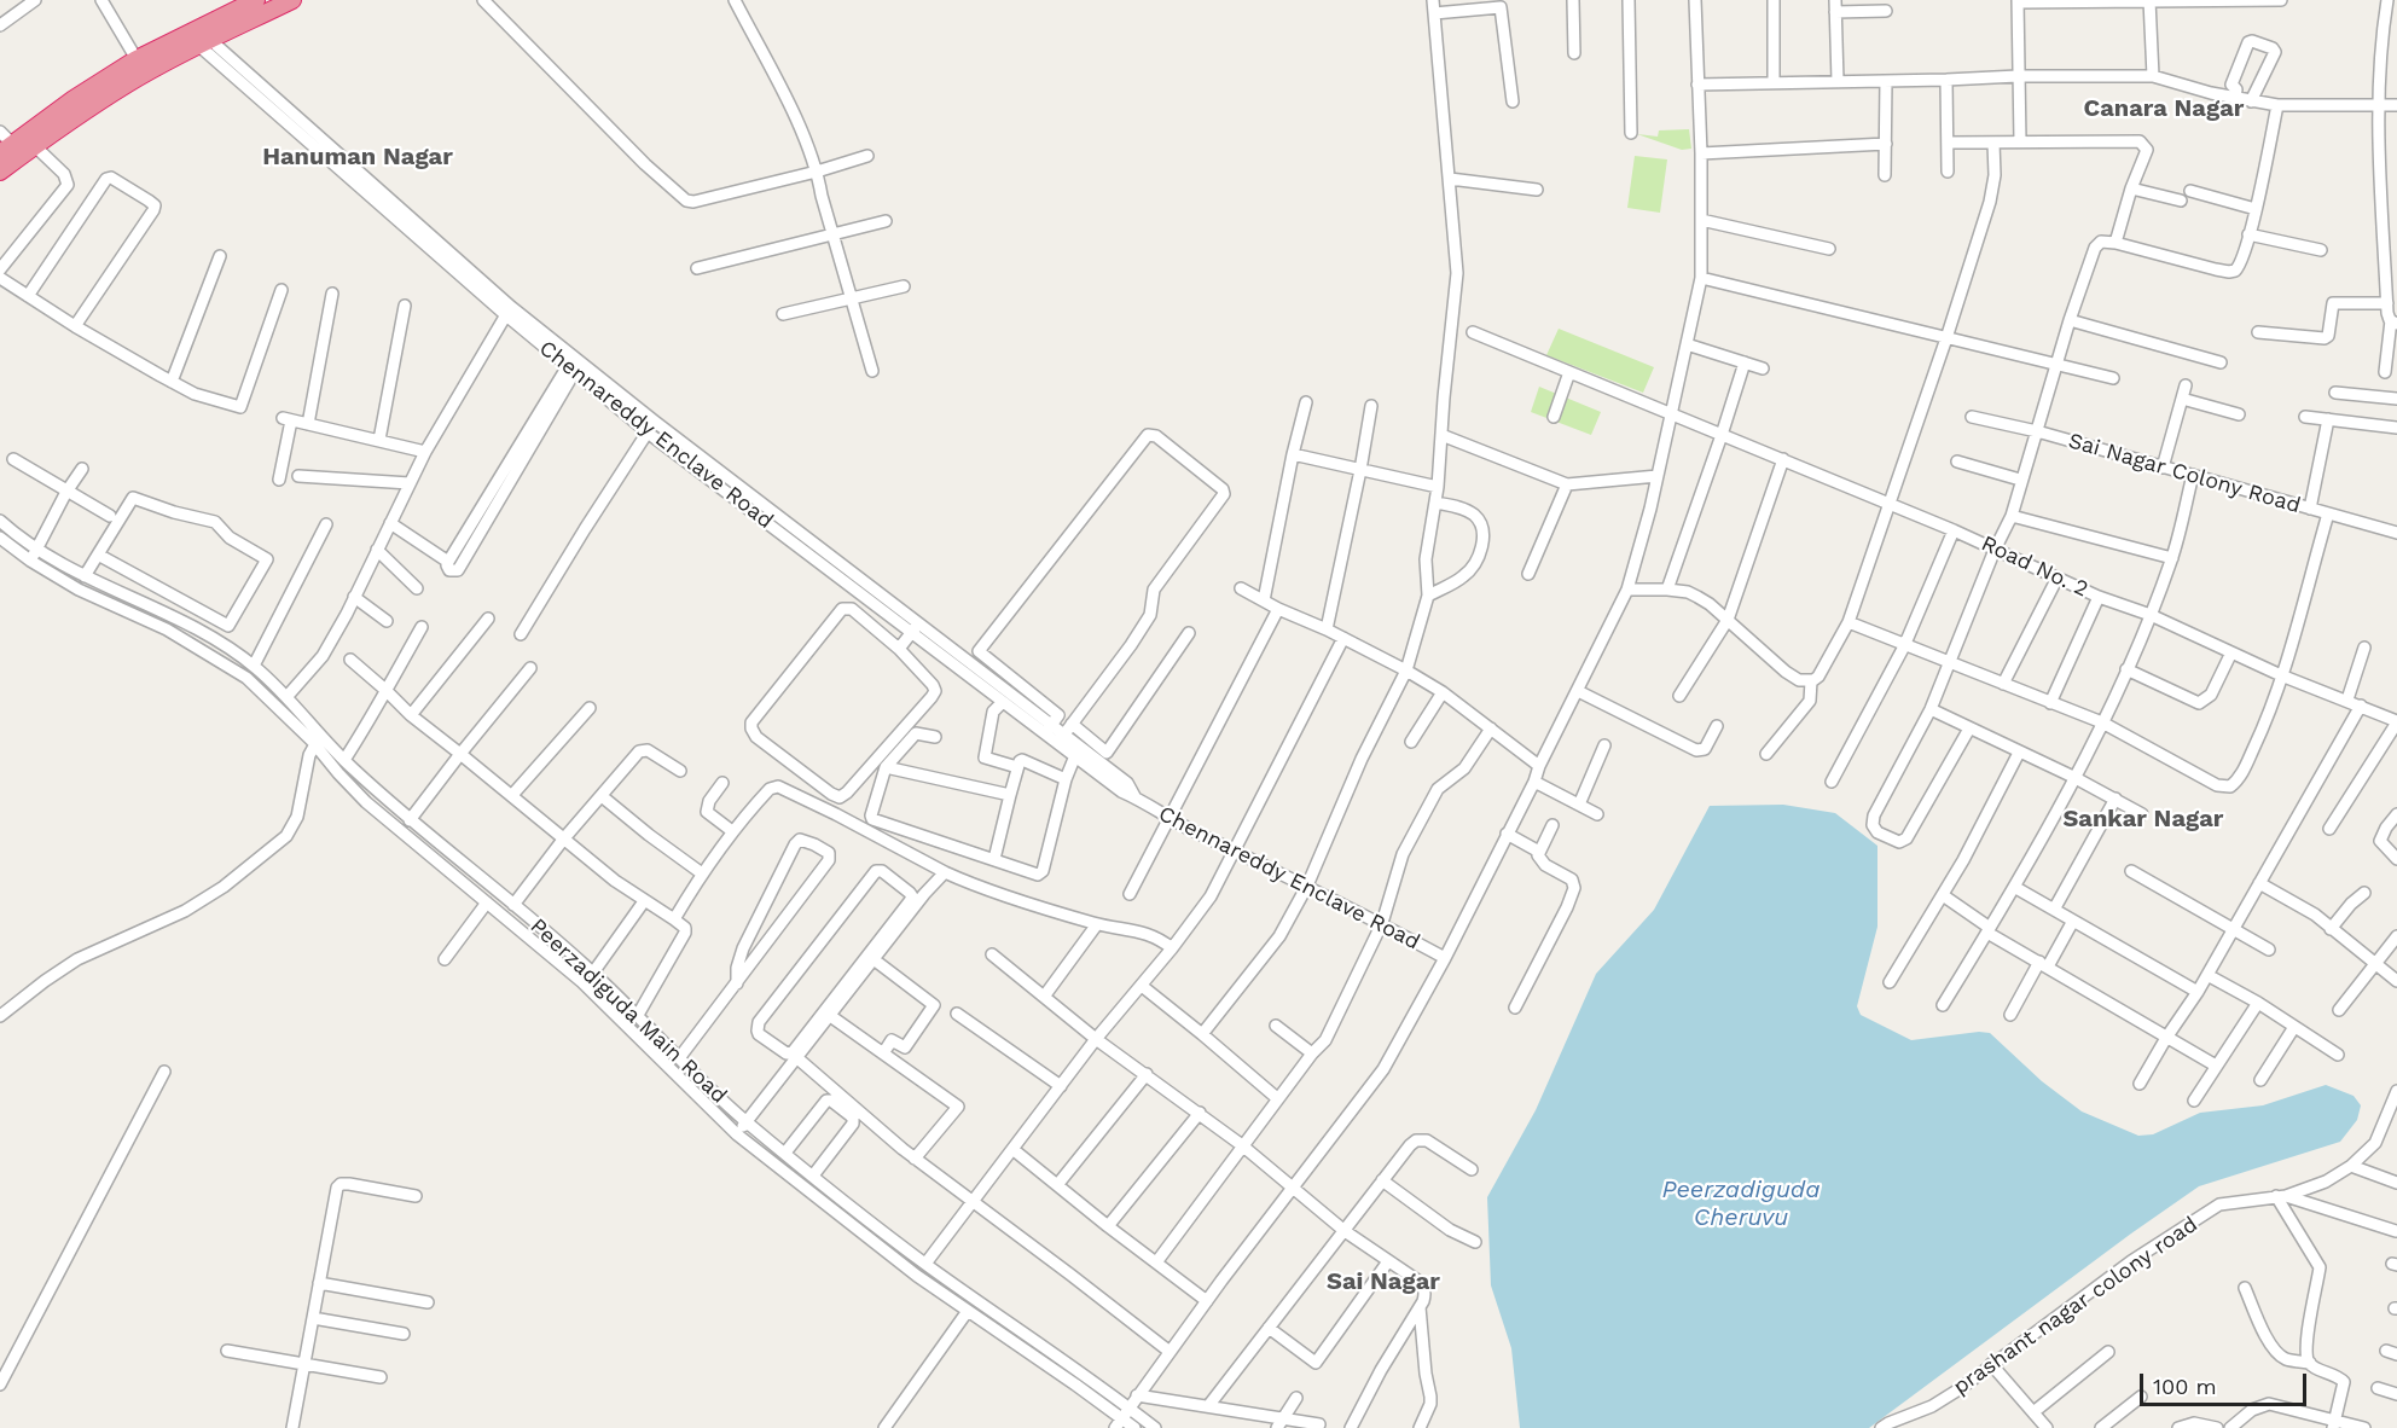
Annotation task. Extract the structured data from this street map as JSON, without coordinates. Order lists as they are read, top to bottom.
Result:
{
  "streets": {
    "street": [
      "Chennareddy Enclave Road",
      "Sai Nagar Colony Road",
      "Road No. 2",
      "Peerzadiguda Main Road",
      "prashant nagar colony road"
    ]
  },
  "districts": [
    "Canara Nagar",
    "Hanuman Nagar",
    "Sankar Nagar",
    "Sai Nagar"
  ],
  "water": ["Peerzadiguda Cheruvu"],
  "scale_bar": "100 m"
}
